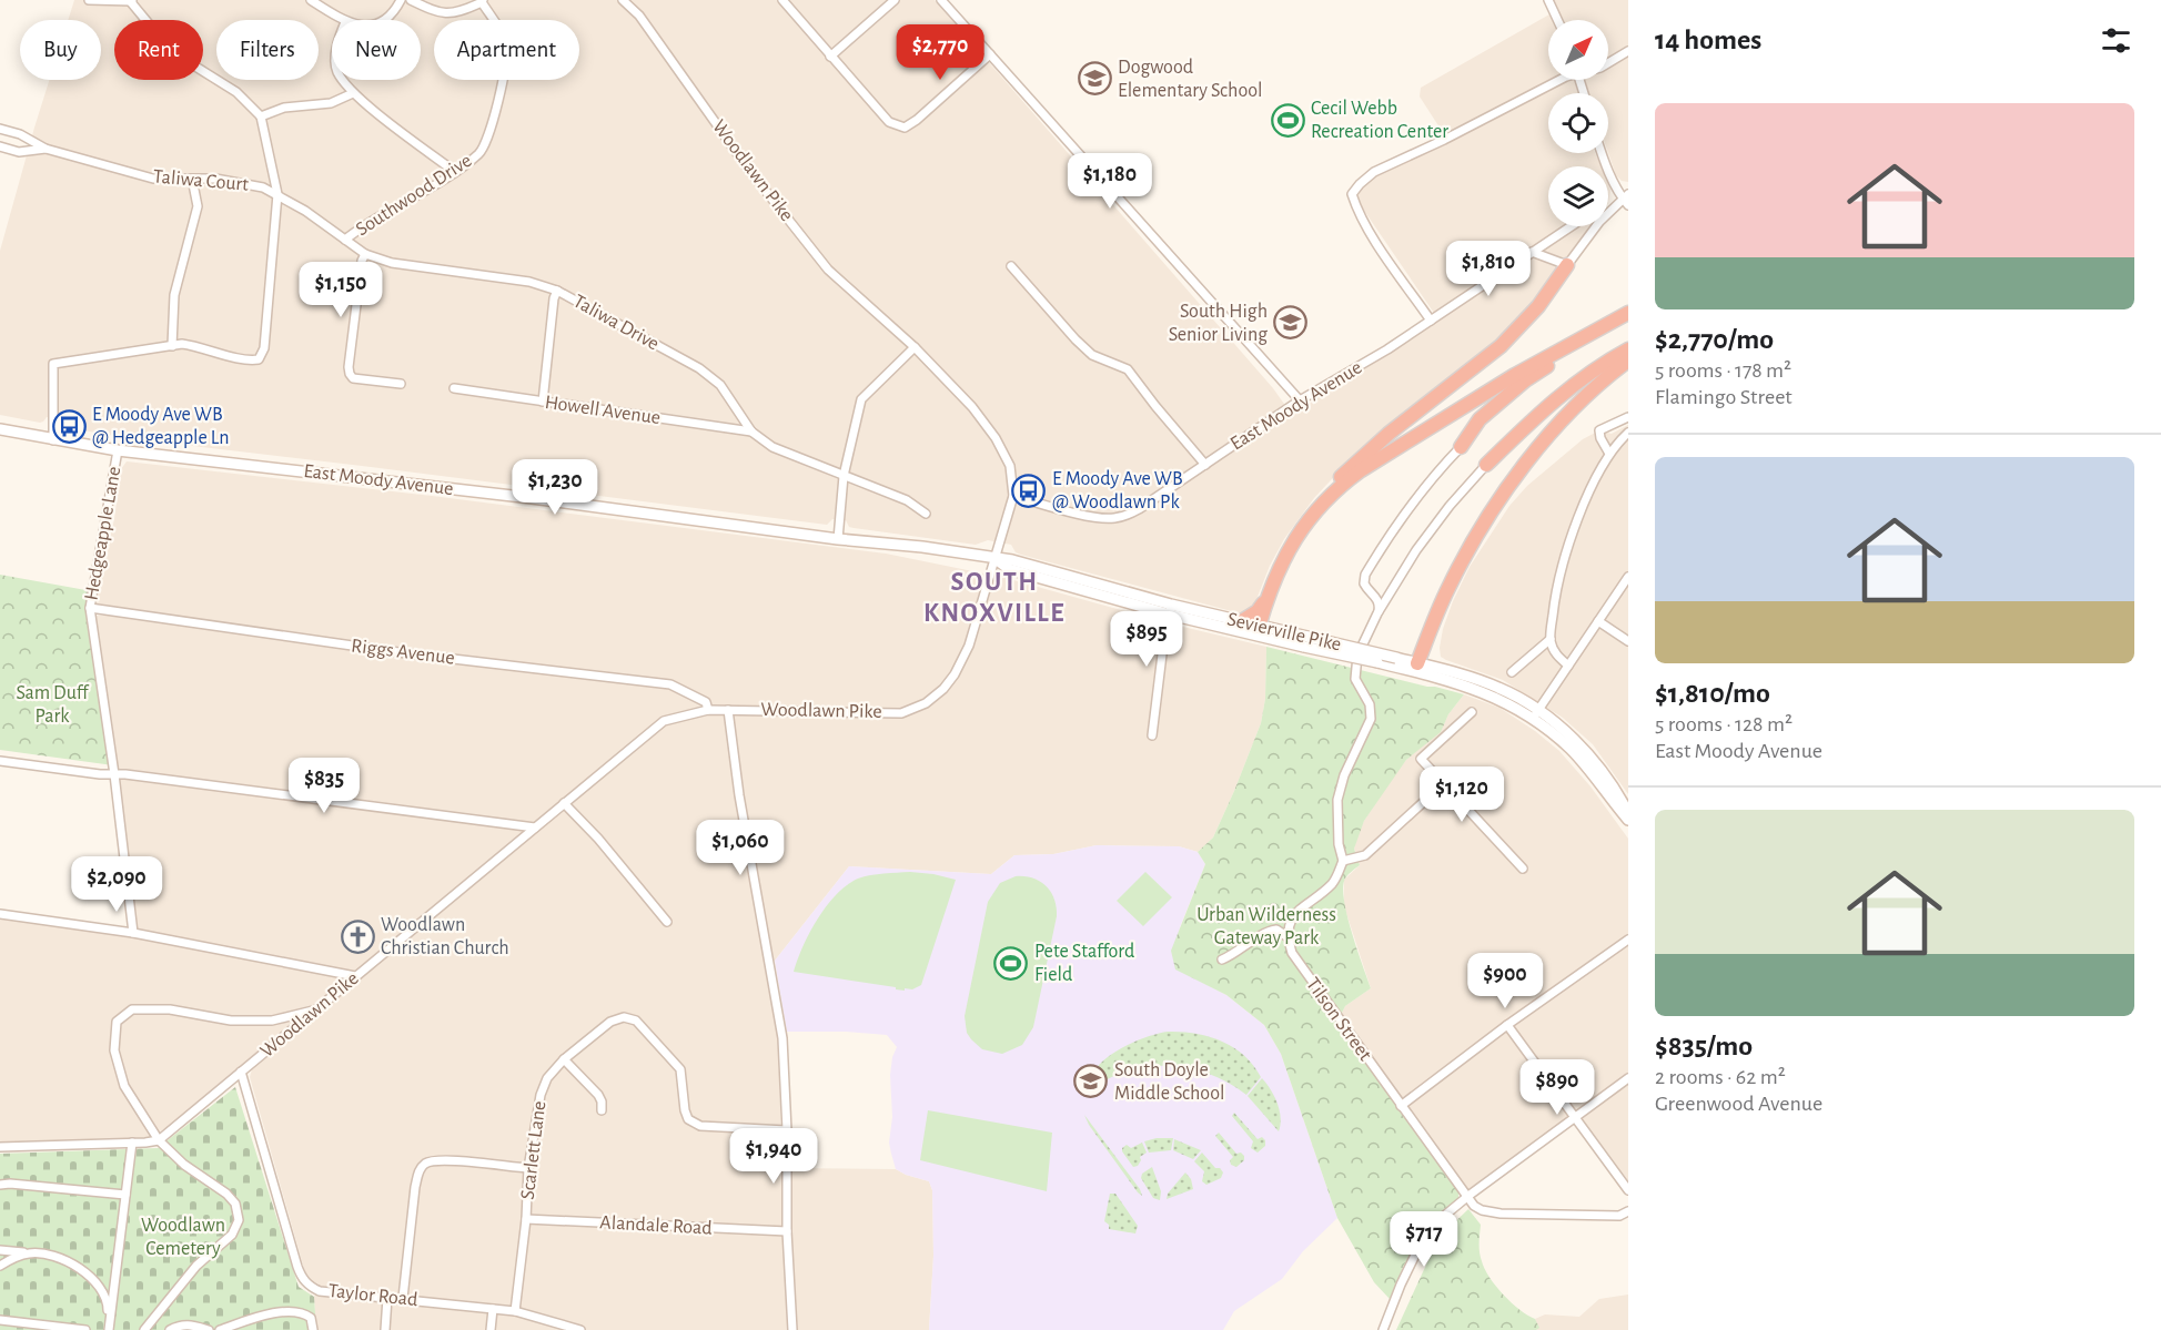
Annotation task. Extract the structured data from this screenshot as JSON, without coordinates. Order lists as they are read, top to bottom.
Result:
{
  "streets": {
    "main road": ["East Moody Avenue", "Sevierville Pike"],
    "street": [
      "Woodlawn Pike",
      "Taliwa Court",
      "Southwood Drive",
      "Taliwa Drive",
      "Howell Avenue",
      "Hedgeapple Lane",
      "Riggs Avenue",
      "Tilson Street",
      "Scarlett Lane",
      "Alandale Road",
      "Taylor Road"
    ]
  },
  "crossings": [
    ["Woodlawn Pike", "East Moody Avenue"],
    ["Woodlawn Pike", "Sevierville Pike"],
    ["Woodlawn Pike", "Riggs Avenue"],
    ["Woodlawn Pike", "Taylor Road"],
    ["Taliwa Court", "Taliwa Drive"],
    ["Southwood Drive", "Taliwa Drive"],
    ["Taliwa Drive", "Howell Avenue"],
    ["East Moody Avenue", "Hedgeapple Lane"],
    ["East Moody Avenue", "Sevierville Pike"],
    ["Hedgeapple Lane", "Riggs Avenue"],
    ["Scarlett Lane", "Alandale Road"],
    ["Scarlett Lane", "Taylor Road"]
  ],
  "districts": ["SOUTH KNOXVILLE"],
  "parks": ["Sam Duff Park", "Urban Wilderness Gateway Park", "Woodlawn Cemetery"],
  "places": {
    "school or university": ["Dogwood Elementary School", "South High Senior Living", "South Doyle Middle School"],
    "sports": ["Cecil Webb Recreation Center", "Pete Stafford Field"],
    "bus stop": ["E Moody Ave WB @ Hedgeapple Ln", "E Moody Ave WB @ Woodlawn Pk"],
    "church": ["Woodlawn Christian Church"]
  },
  "north": "top right",
  "page": {
    "heading": "14 homes",
    "chip": [
      "Buy",
      "Rent",
      "Filters",
      "New",
      "Apartment"
    ],
    "price": [
      "$2,770",
      "$1,180",
      "$1,810",
      "$1,150",
      "$1,230",
      "$895",
      "$835",
      "$1,120",
      "$1,060",
      "$2,090",
      "$900",
      "$890",
      "$1,940",
      "$717"
    ],
    "list": [
      {
        "name": "$2,770/mo",
        "note": "5 rooms · 178 m² · Flamingo Street"
      },
      {
        "name": "$1,810/mo",
        "note": "5 rooms · 128 m² · East Moody Avenue"
      },
      {
        "name": "$835/mo",
        "note": "2 rooms · 62 m² · Greenwood Avenue"
      }
    ]
  }
}
